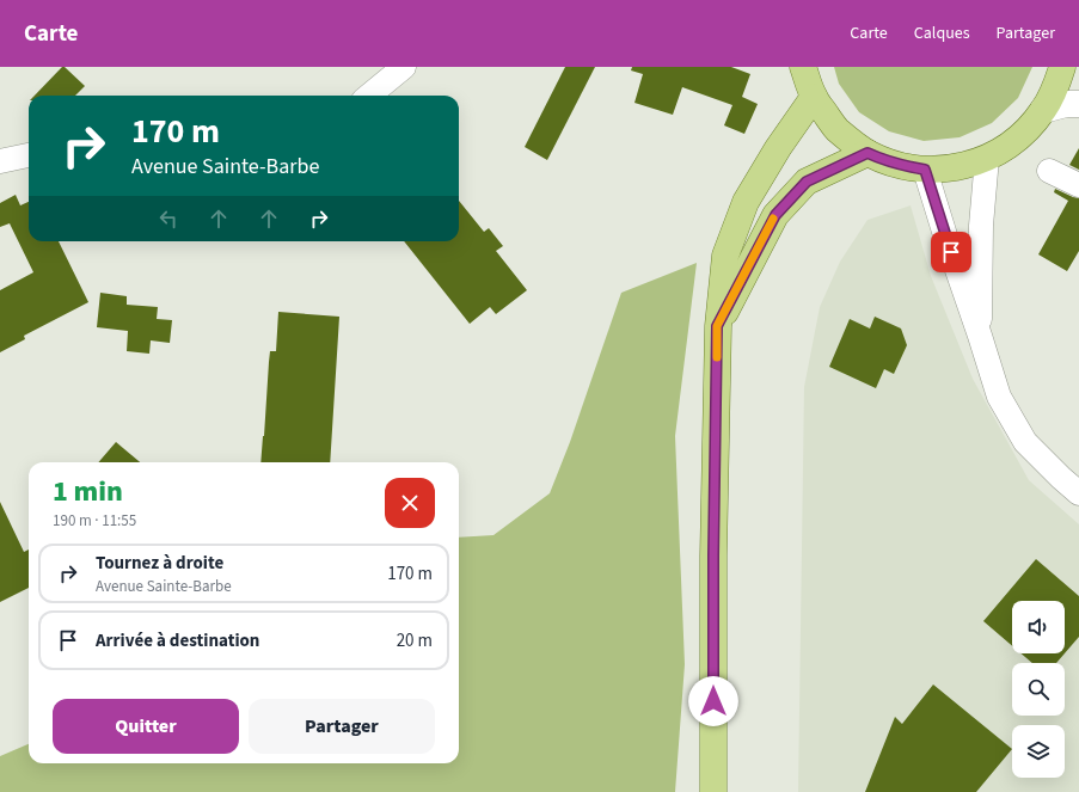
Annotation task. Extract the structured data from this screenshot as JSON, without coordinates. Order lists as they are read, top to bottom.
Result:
{
  "page": {
    "header": "Carte",
    "nav": ["Carte", "Calques", "Partager"],
    "turn": ["170 m", "Avenue Sainte-Barbe"],
    "heading": ["1 min", "190 m · 11:55"],
    "list": [
      {
        "name": "Tournez à droite",
        "note": "Avenue Sainte-Barbe",
        "value": "170 m"
      },
      {
        "name": "Arrivée à destination",
        "value": "20 m"
      }
    ],
    "buttons": ["Quitter", "Partager"]
  }
}
